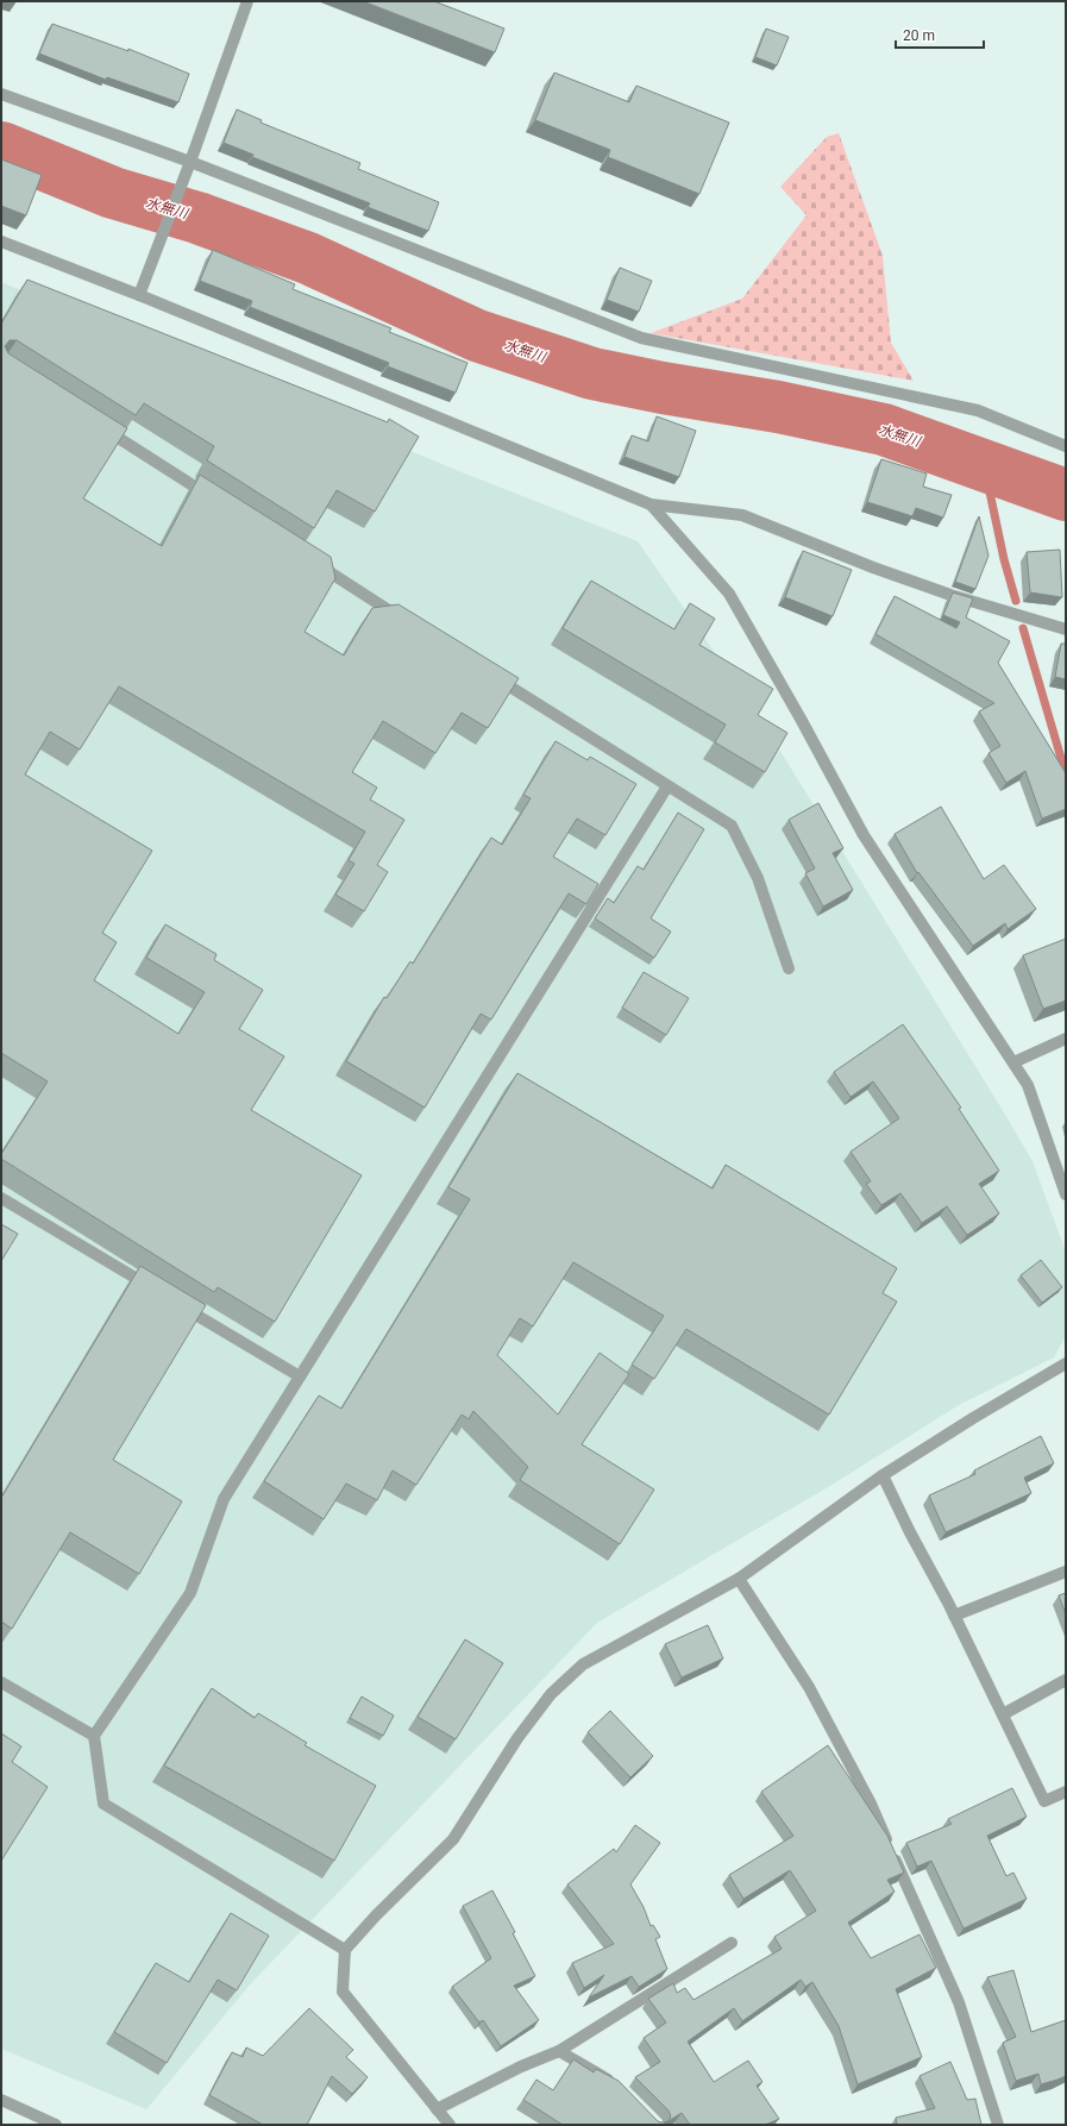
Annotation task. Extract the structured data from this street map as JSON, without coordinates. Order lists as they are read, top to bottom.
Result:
{
  "water": ["水無川"],
  "scale_bar": "20 m"
}
